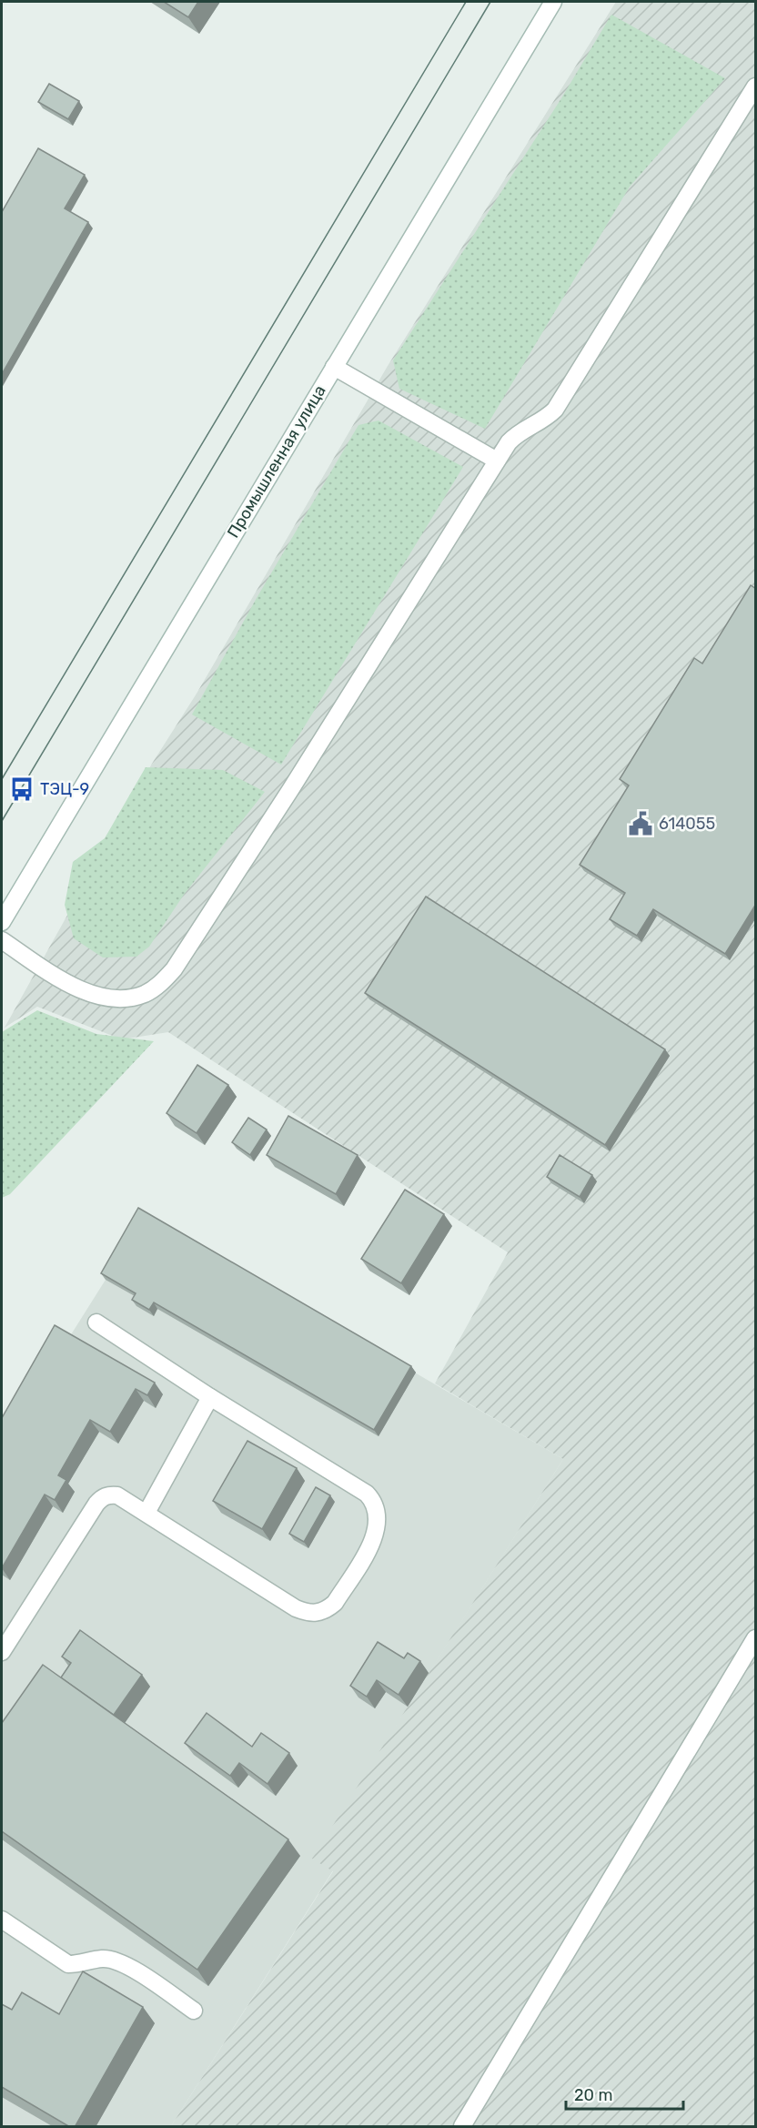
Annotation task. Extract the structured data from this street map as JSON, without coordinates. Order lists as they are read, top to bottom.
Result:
{
  "streets": {
    "street": ["Промышленная улица"]
  },
  "places": {
    "bus stop": ["ТЭЦ-9"],
    "public building": ["614055"]
  },
  "scale_bar": "20 m"
}
